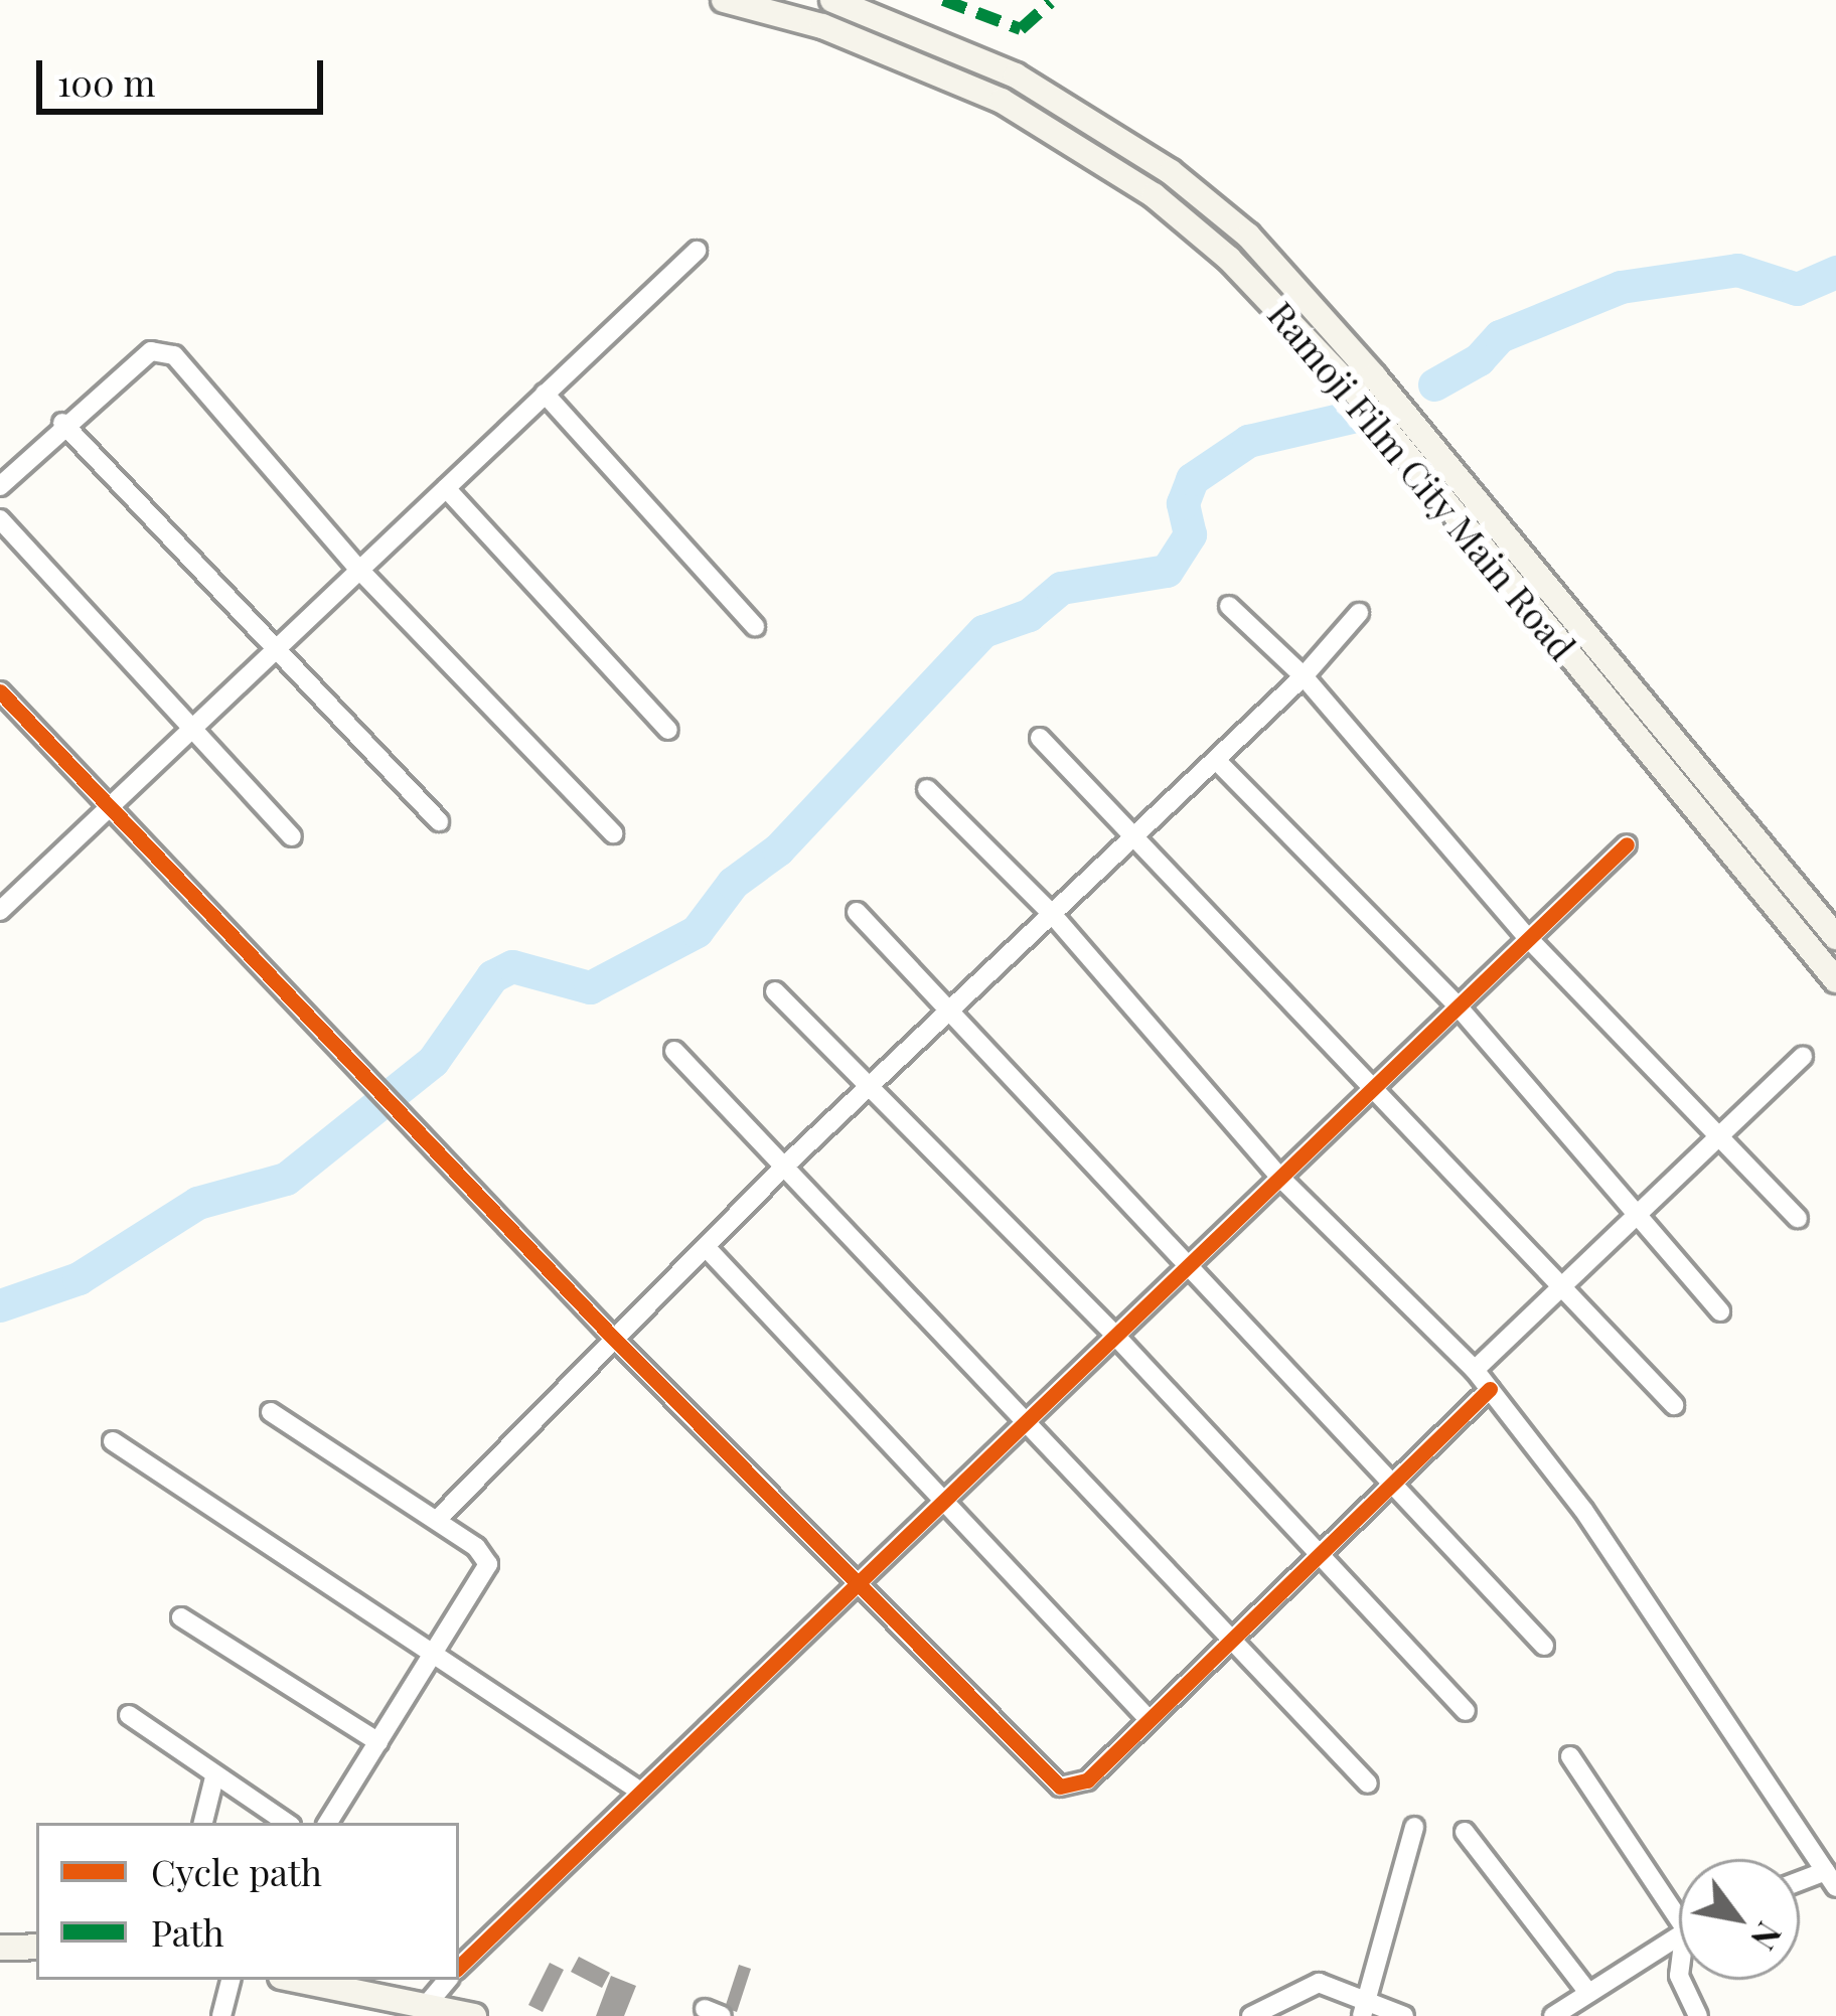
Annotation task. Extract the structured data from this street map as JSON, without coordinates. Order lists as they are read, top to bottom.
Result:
{
  "streets": {
    "street": ["Ramoji Film City Main Road"]
  },
  "legend": ["Cycle path", "Path"],
  "scale_bar": "100 m",
  "north": "bottom right"
}
